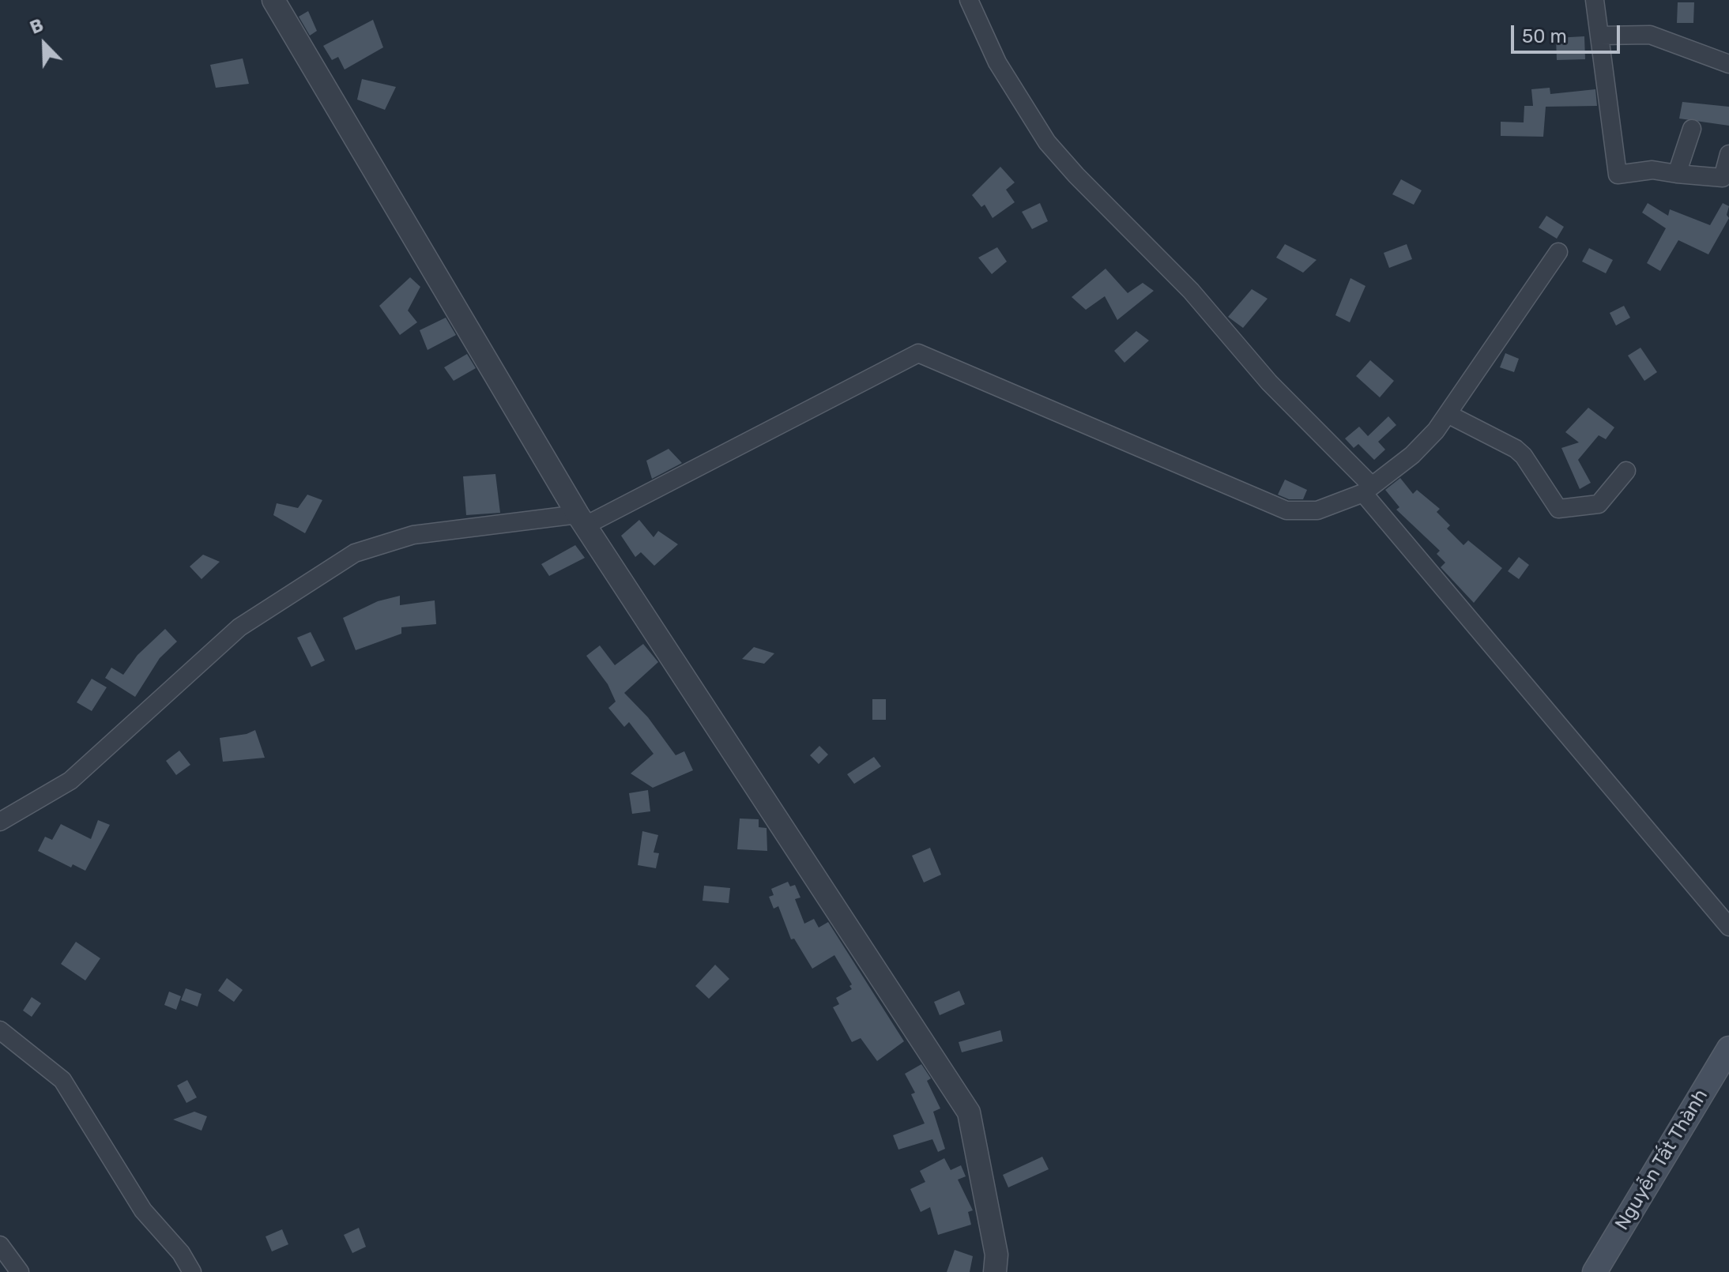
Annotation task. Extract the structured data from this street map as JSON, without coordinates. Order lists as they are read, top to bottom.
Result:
{
  "streets": {
    "main road": ["Nguyễn Tất Thành"]
  },
  "scale_bar": "50 m",
  "north": "top left"
}
